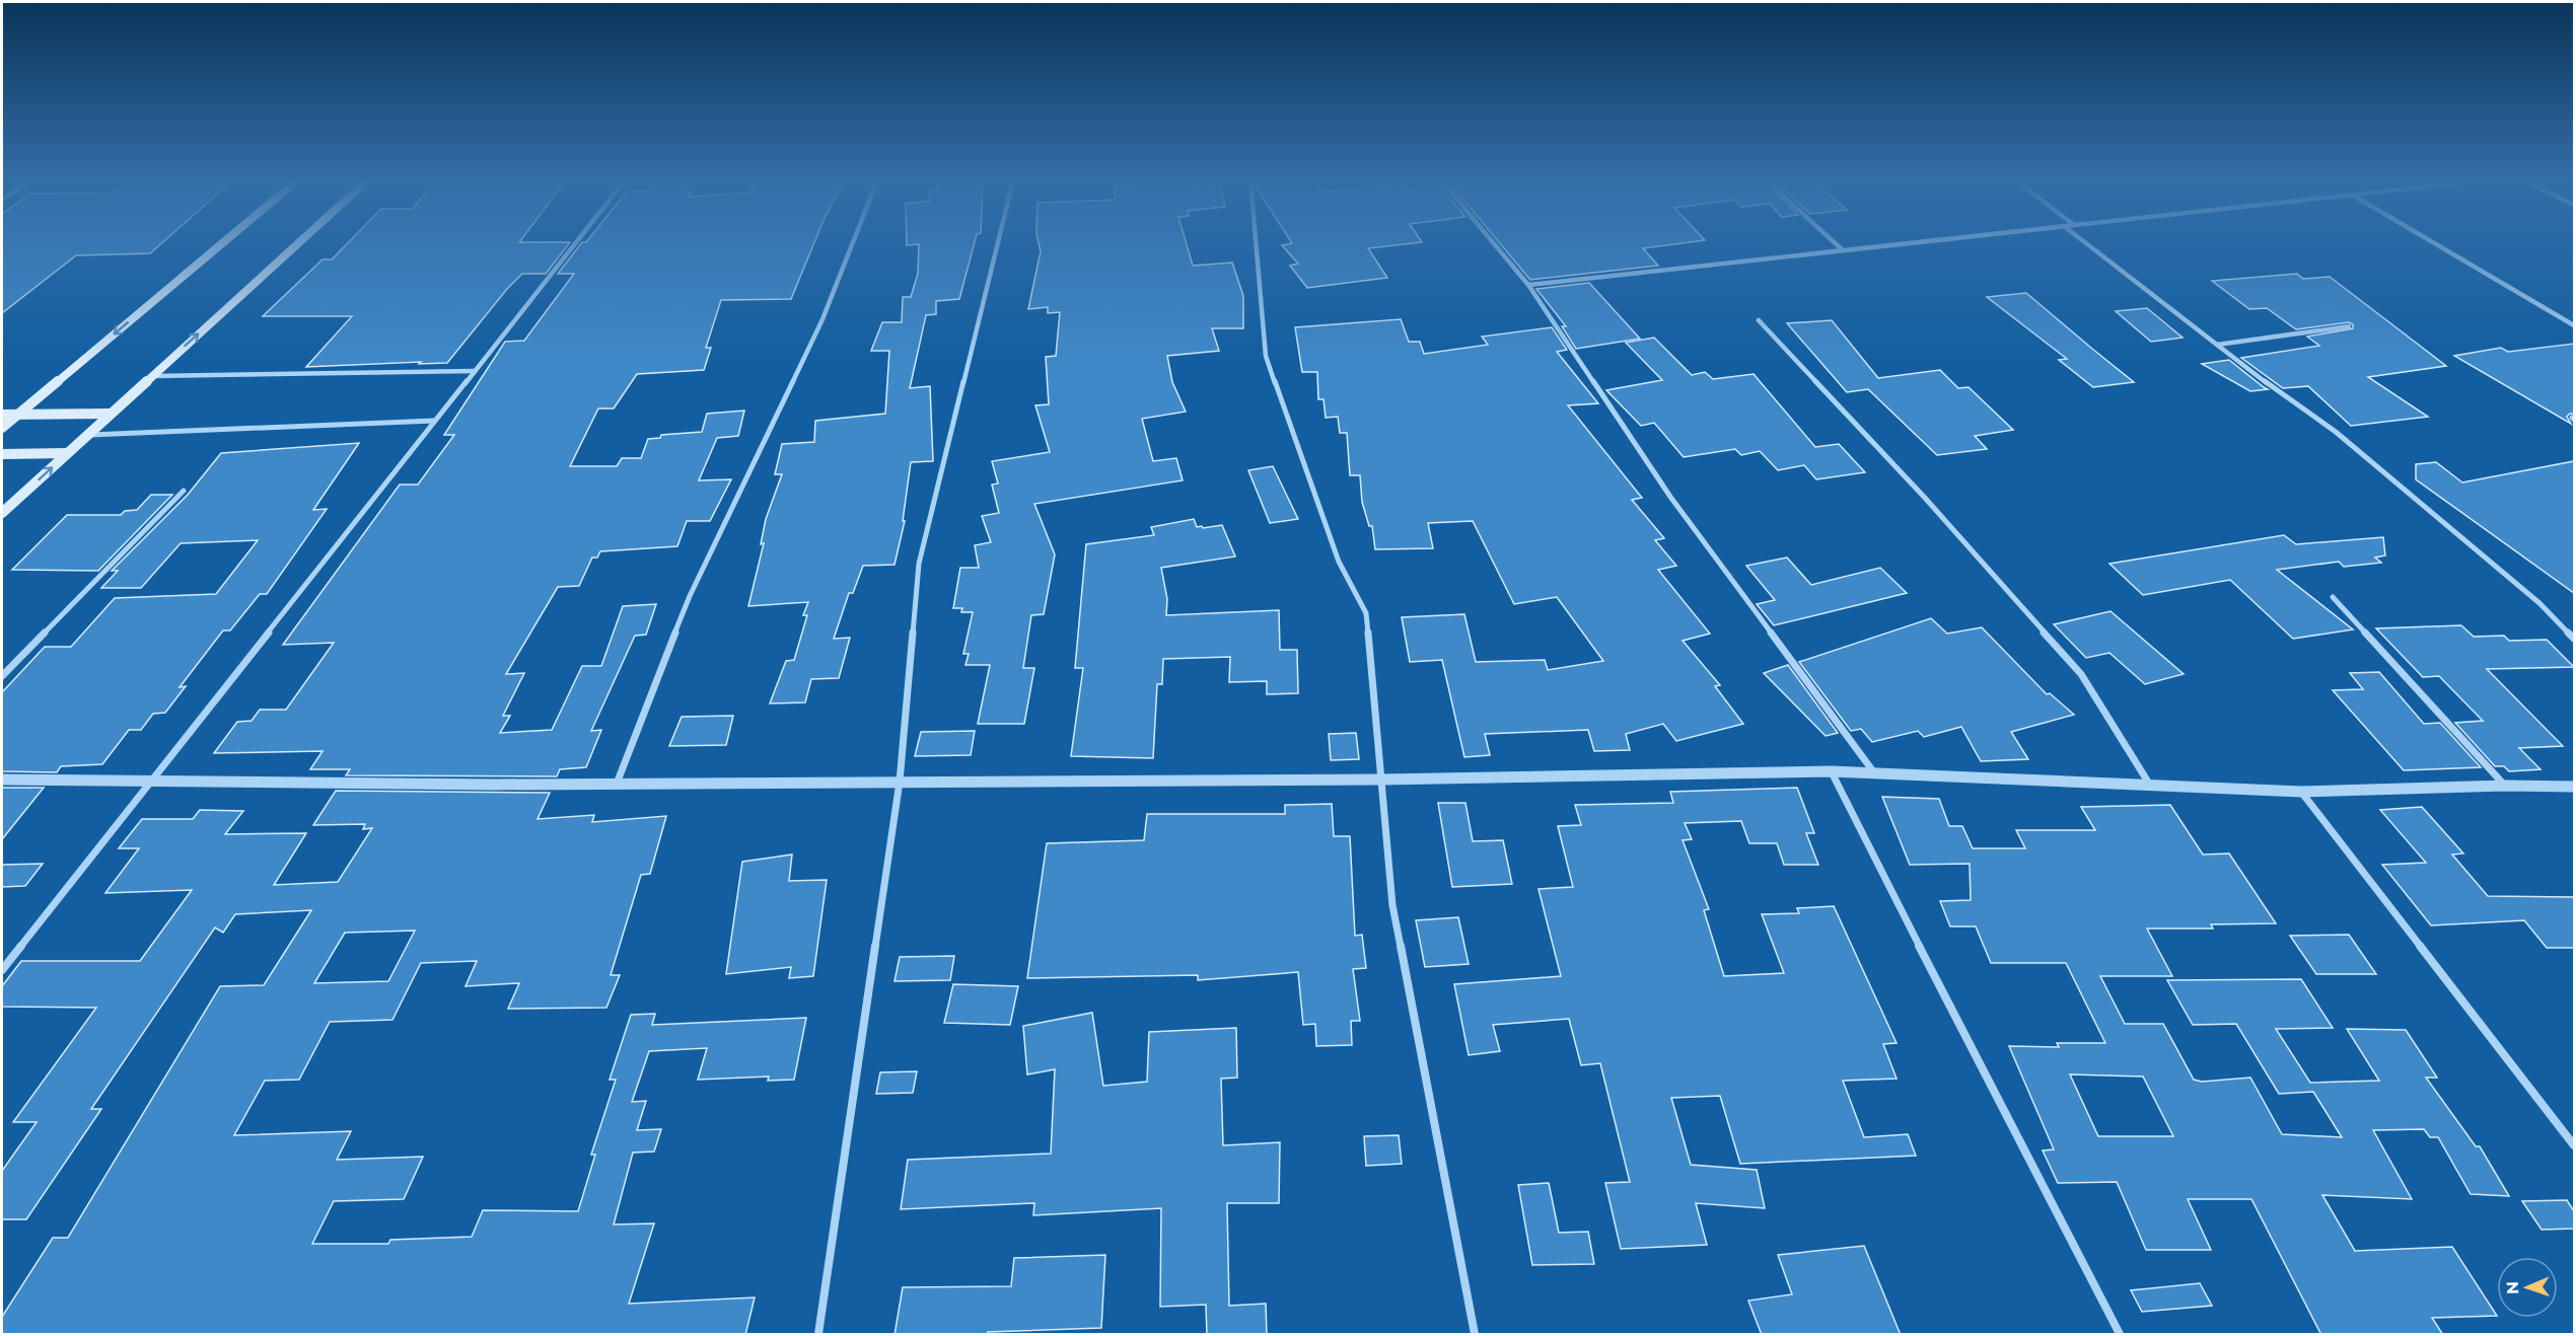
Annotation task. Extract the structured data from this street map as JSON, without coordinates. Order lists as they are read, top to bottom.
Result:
{
  "north": "left"
}
